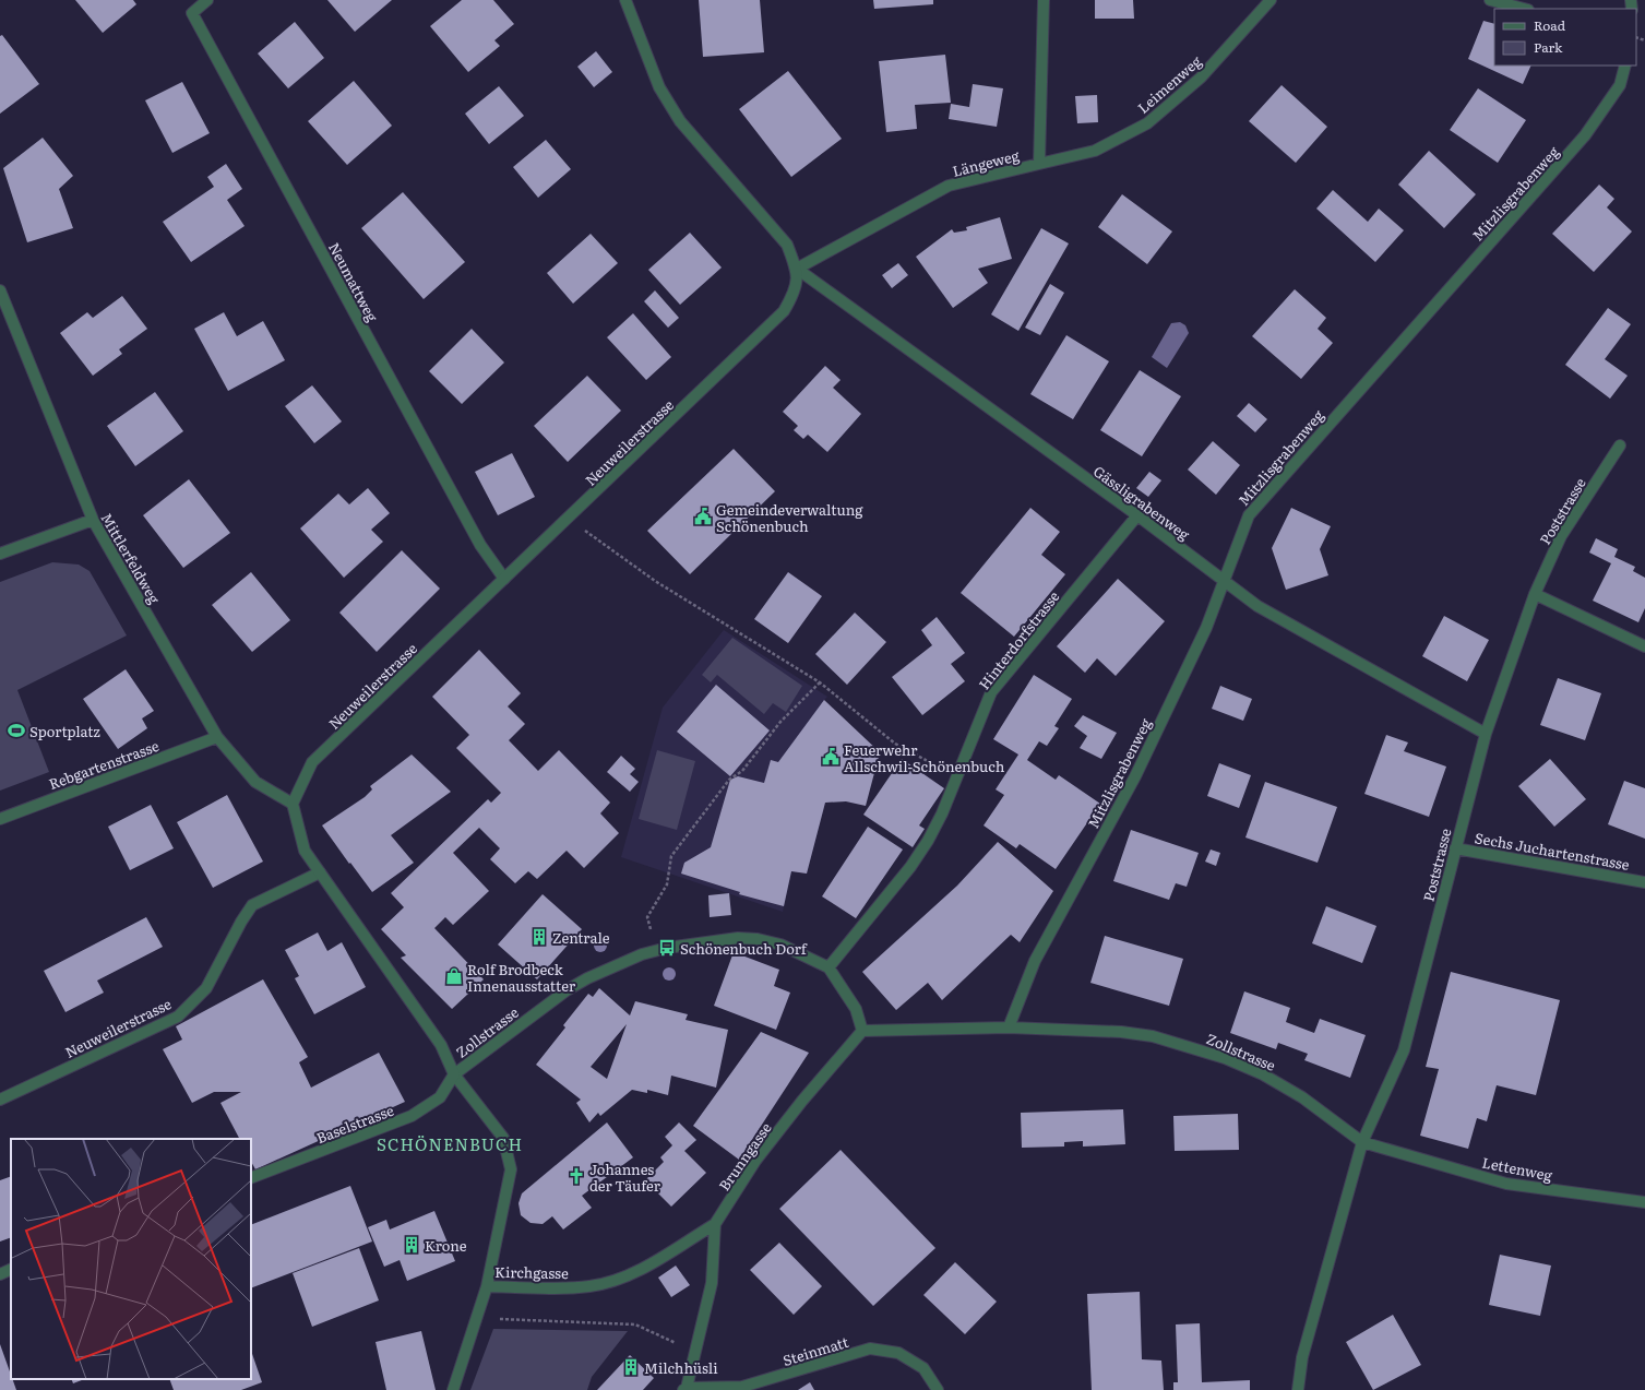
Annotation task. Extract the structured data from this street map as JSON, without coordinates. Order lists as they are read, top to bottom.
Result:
{
  "streets": {
    "street": [
      "Leimenweg",
      "Längeweg",
      "Mitzlisgrabenweg",
      "Neumattweg",
      "Neuweilerstrasse",
      "Gässligrabenweg",
      "Poststrasse",
      "Mittlerfeldweg",
      "Hinterdorfstrasse",
      "Rebgartenstrasse",
      "Sechs Juchartenstrasse",
      "Zollstrasse",
      "Baselstrasse",
      "Brunngasse",
      "Lettenweg",
      "Kirchgasse",
      "Steinmatt"
    ]
  },
  "crossings": [
    ["Leimenweg", "Längeweg"],
    ["Längeweg", "Neuweilerstrasse"],
    ["Längeweg", "Gässligrabenweg"],
    ["Mitzlisgrabenweg", "Gässligrabenweg"],
    ["Mitzlisgrabenweg", "Zollstrasse"],
    ["Neumattweg", "Neuweilerstrasse"],
    ["Neuweilerstrasse", "Gässligrabenweg"],
    ["Neuweilerstrasse", "Mittlerfeldweg"],
    ["Gässligrabenweg", "Poststrasse"],
    ["Gässligrabenweg", "Hinterdorfstrasse"],
    ["Poststrasse", "Sechs Juchartenstrasse"],
    ["Poststrasse", "Zollstrasse"],
    ["Poststrasse", "Lettenweg"],
    ["Mittlerfeldweg", "Rebgartenstrasse"],
    ["Hinterdorfstrasse", "Zollstrasse"],
    ["Zollstrasse", "Baselstrasse"],
    ["Zollstrasse", "Brunngasse"],
    ["Zollstrasse", "Lettenweg"],
    ["Zollstrasse", "Kirchgasse"],
    ["Baselstrasse", "Kirchgasse"],
    ["Brunngasse", "Kirchgasse"],
    ["Brunngasse", "Steinmatt"]
  ],
  "districts": ["SCHÖNENBUCH"],
  "places": {
    "public building": ["Gemeindeverwaltung Schönenbuch", "Feuerwehr Allschwil-Schönenbuch"],
    "sports": ["Sportplatz"],
    "building": ["Zentrale", "Krone", "Milchhüsli"],
    "bus stop": ["Schönenbuch Dorf"],
    "shop": ["Rolf Brodbeck Innenausstatter"],
    "church": ["Johannes der Täufer"]
  },
  "legend": ["Road", "Park"]
}
